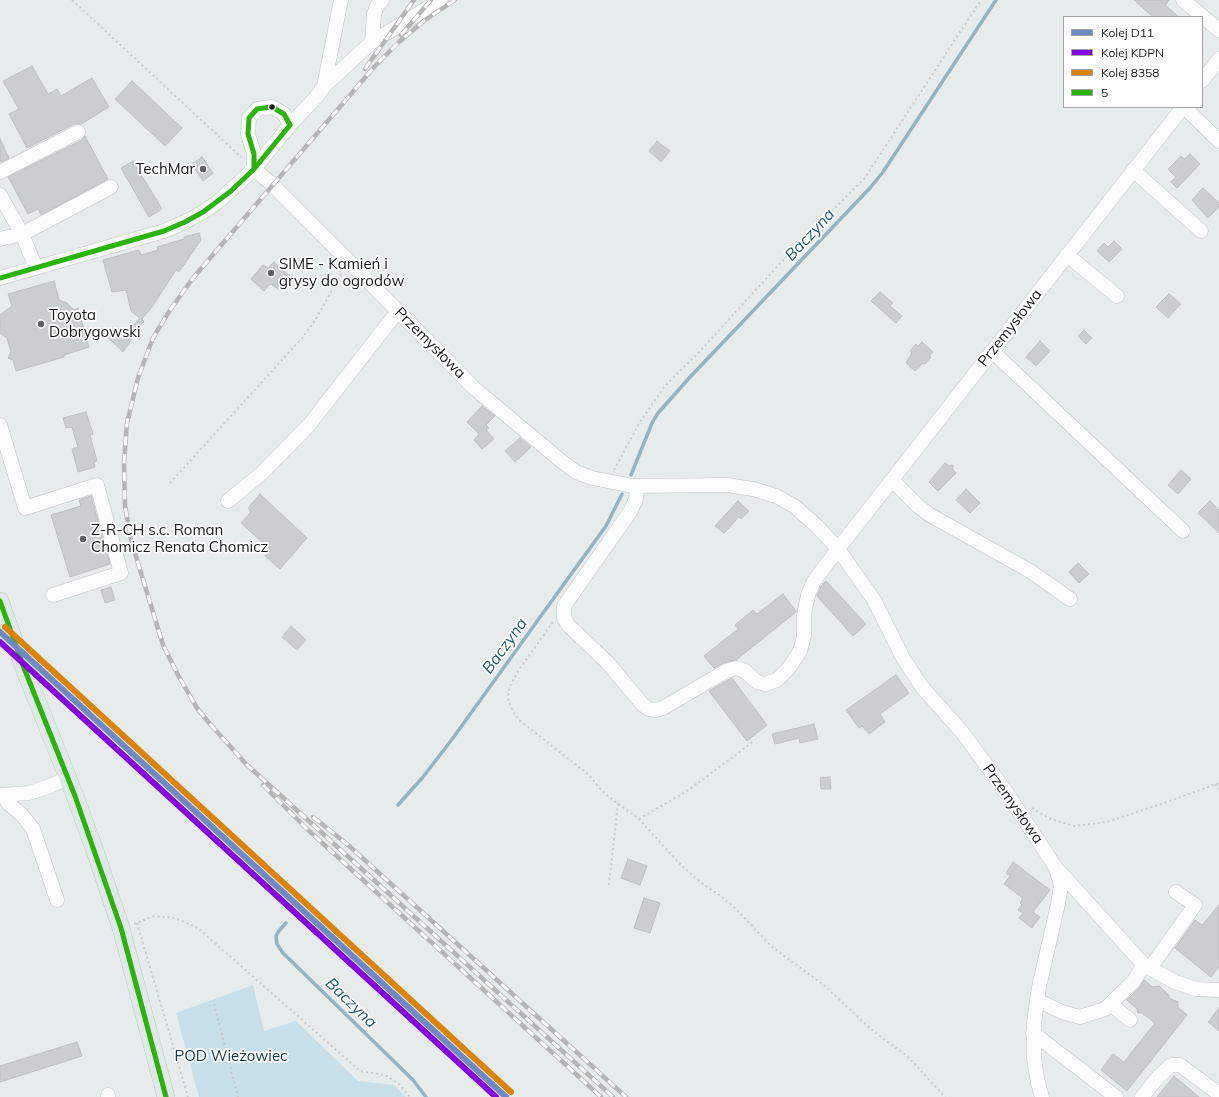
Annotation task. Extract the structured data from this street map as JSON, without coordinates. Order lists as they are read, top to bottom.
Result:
{
  "streets": {
    "street": ["Przemysłowa"]
  },
  "water": ["Baczyna"],
  "parks": ["POD Wieżowiec"],
  "places": [
    "TechMar",
    "SIME - Kamień i grysy do ogrodów",
    "Toyota Dobrygowski",
    "Z-R-CH s.c. Roman Chomicz Renata Chomicz"
  ],
  "lines": [
    "transit line 5",
    "rail line 8358",
    "rail line D11",
    "rail line KDPN"
  ],
  "legend": [
    "Kolej D11",
    "Kolej KDPN",
    "Kolej 8358",
    "5"
  ]
}
